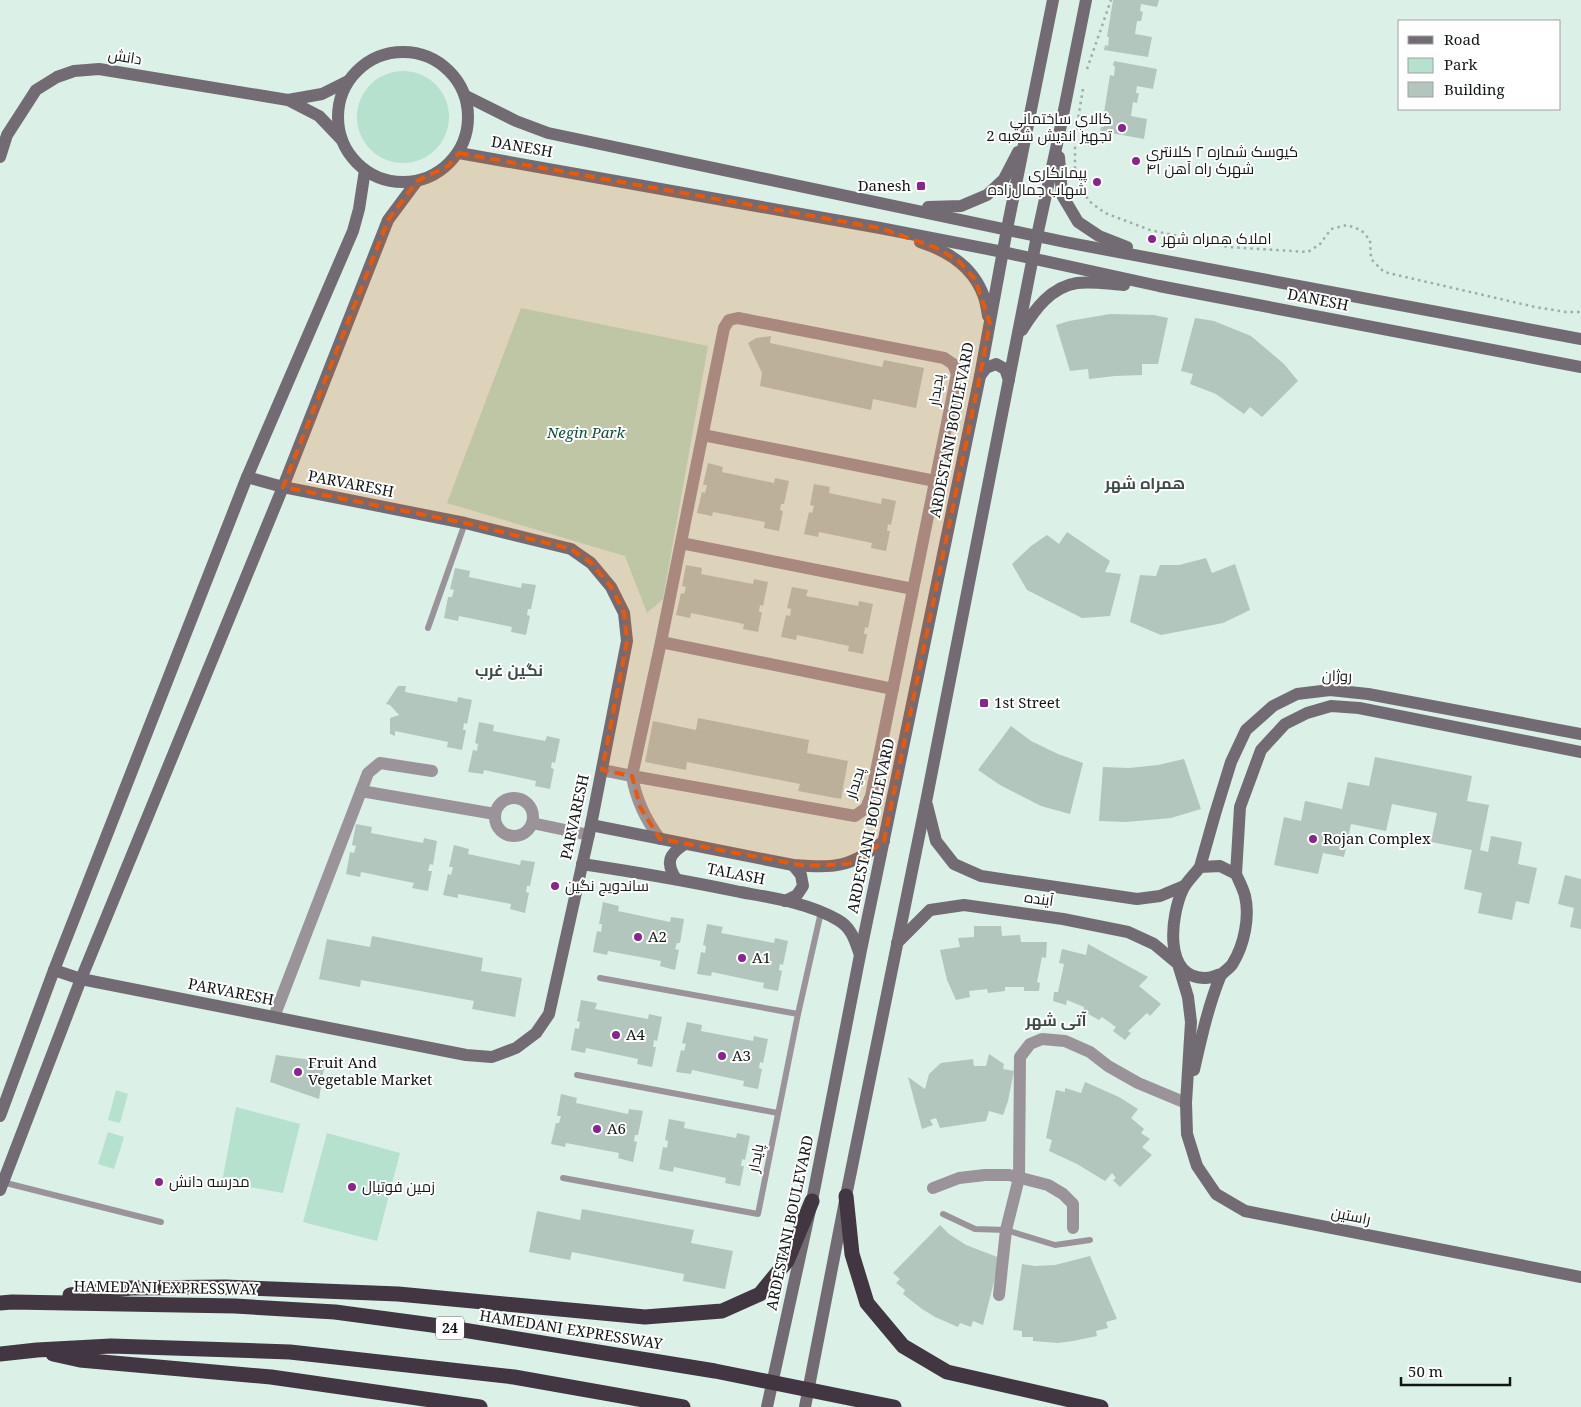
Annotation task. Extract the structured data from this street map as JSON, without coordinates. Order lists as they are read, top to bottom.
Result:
{
  "streets": {
    "highway": ["HAMEDANI EXPRESSWAY", "24"],
    "street": [
      "دانش",
      "DANESH",
      "پدیدار",
      "ARDESTANI BOULEVARD",
      "PARVARESH",
      "روژان",
      "TALASH",
      "آینده",
      "راستین"
    ],
    "lane": ["پایدار"]
  },
  "crossings": [
    ["DANESH", "ARDESTANI BOULEVARD"],
    ["پدیدار", "TALASH"],
    ["ARDESTANI BOULEVARD", "TALASH"],
    ["PARVARESH", "TALASH"],
    ["روژان", "آینده"],
    ["TALASH", "پایدار"]
  ],
  "districts": ["همراه شهر", "نگین غرب", "آتی شهر"],
  "parks": ["Negin Park"],
  "places": {
    "other": [
      "كالاي ساختماني تجهيز انديش شعبه 2",
      "کیوسک شماره ۲ کلانتری ۴۱ شهرک راه آهن",
      "پیمانکاری شهاب جمال‌زاده",
      "املاک همراه شهر",
      "Rojan Complex",
      "ساندویج نگین",
      "A2",
      "A1",
      "A4",
      "A3",
      "Fruit And Vegetable Market",
      "A6",
      "مدرسه دانش",
      "زمین فوتبال"
    ],
    "transit": ["Danesh", "1st Street"]
  },
  "legend": ["Road", "Park", "Building"],
  "scale_bar": "50 m"
}
